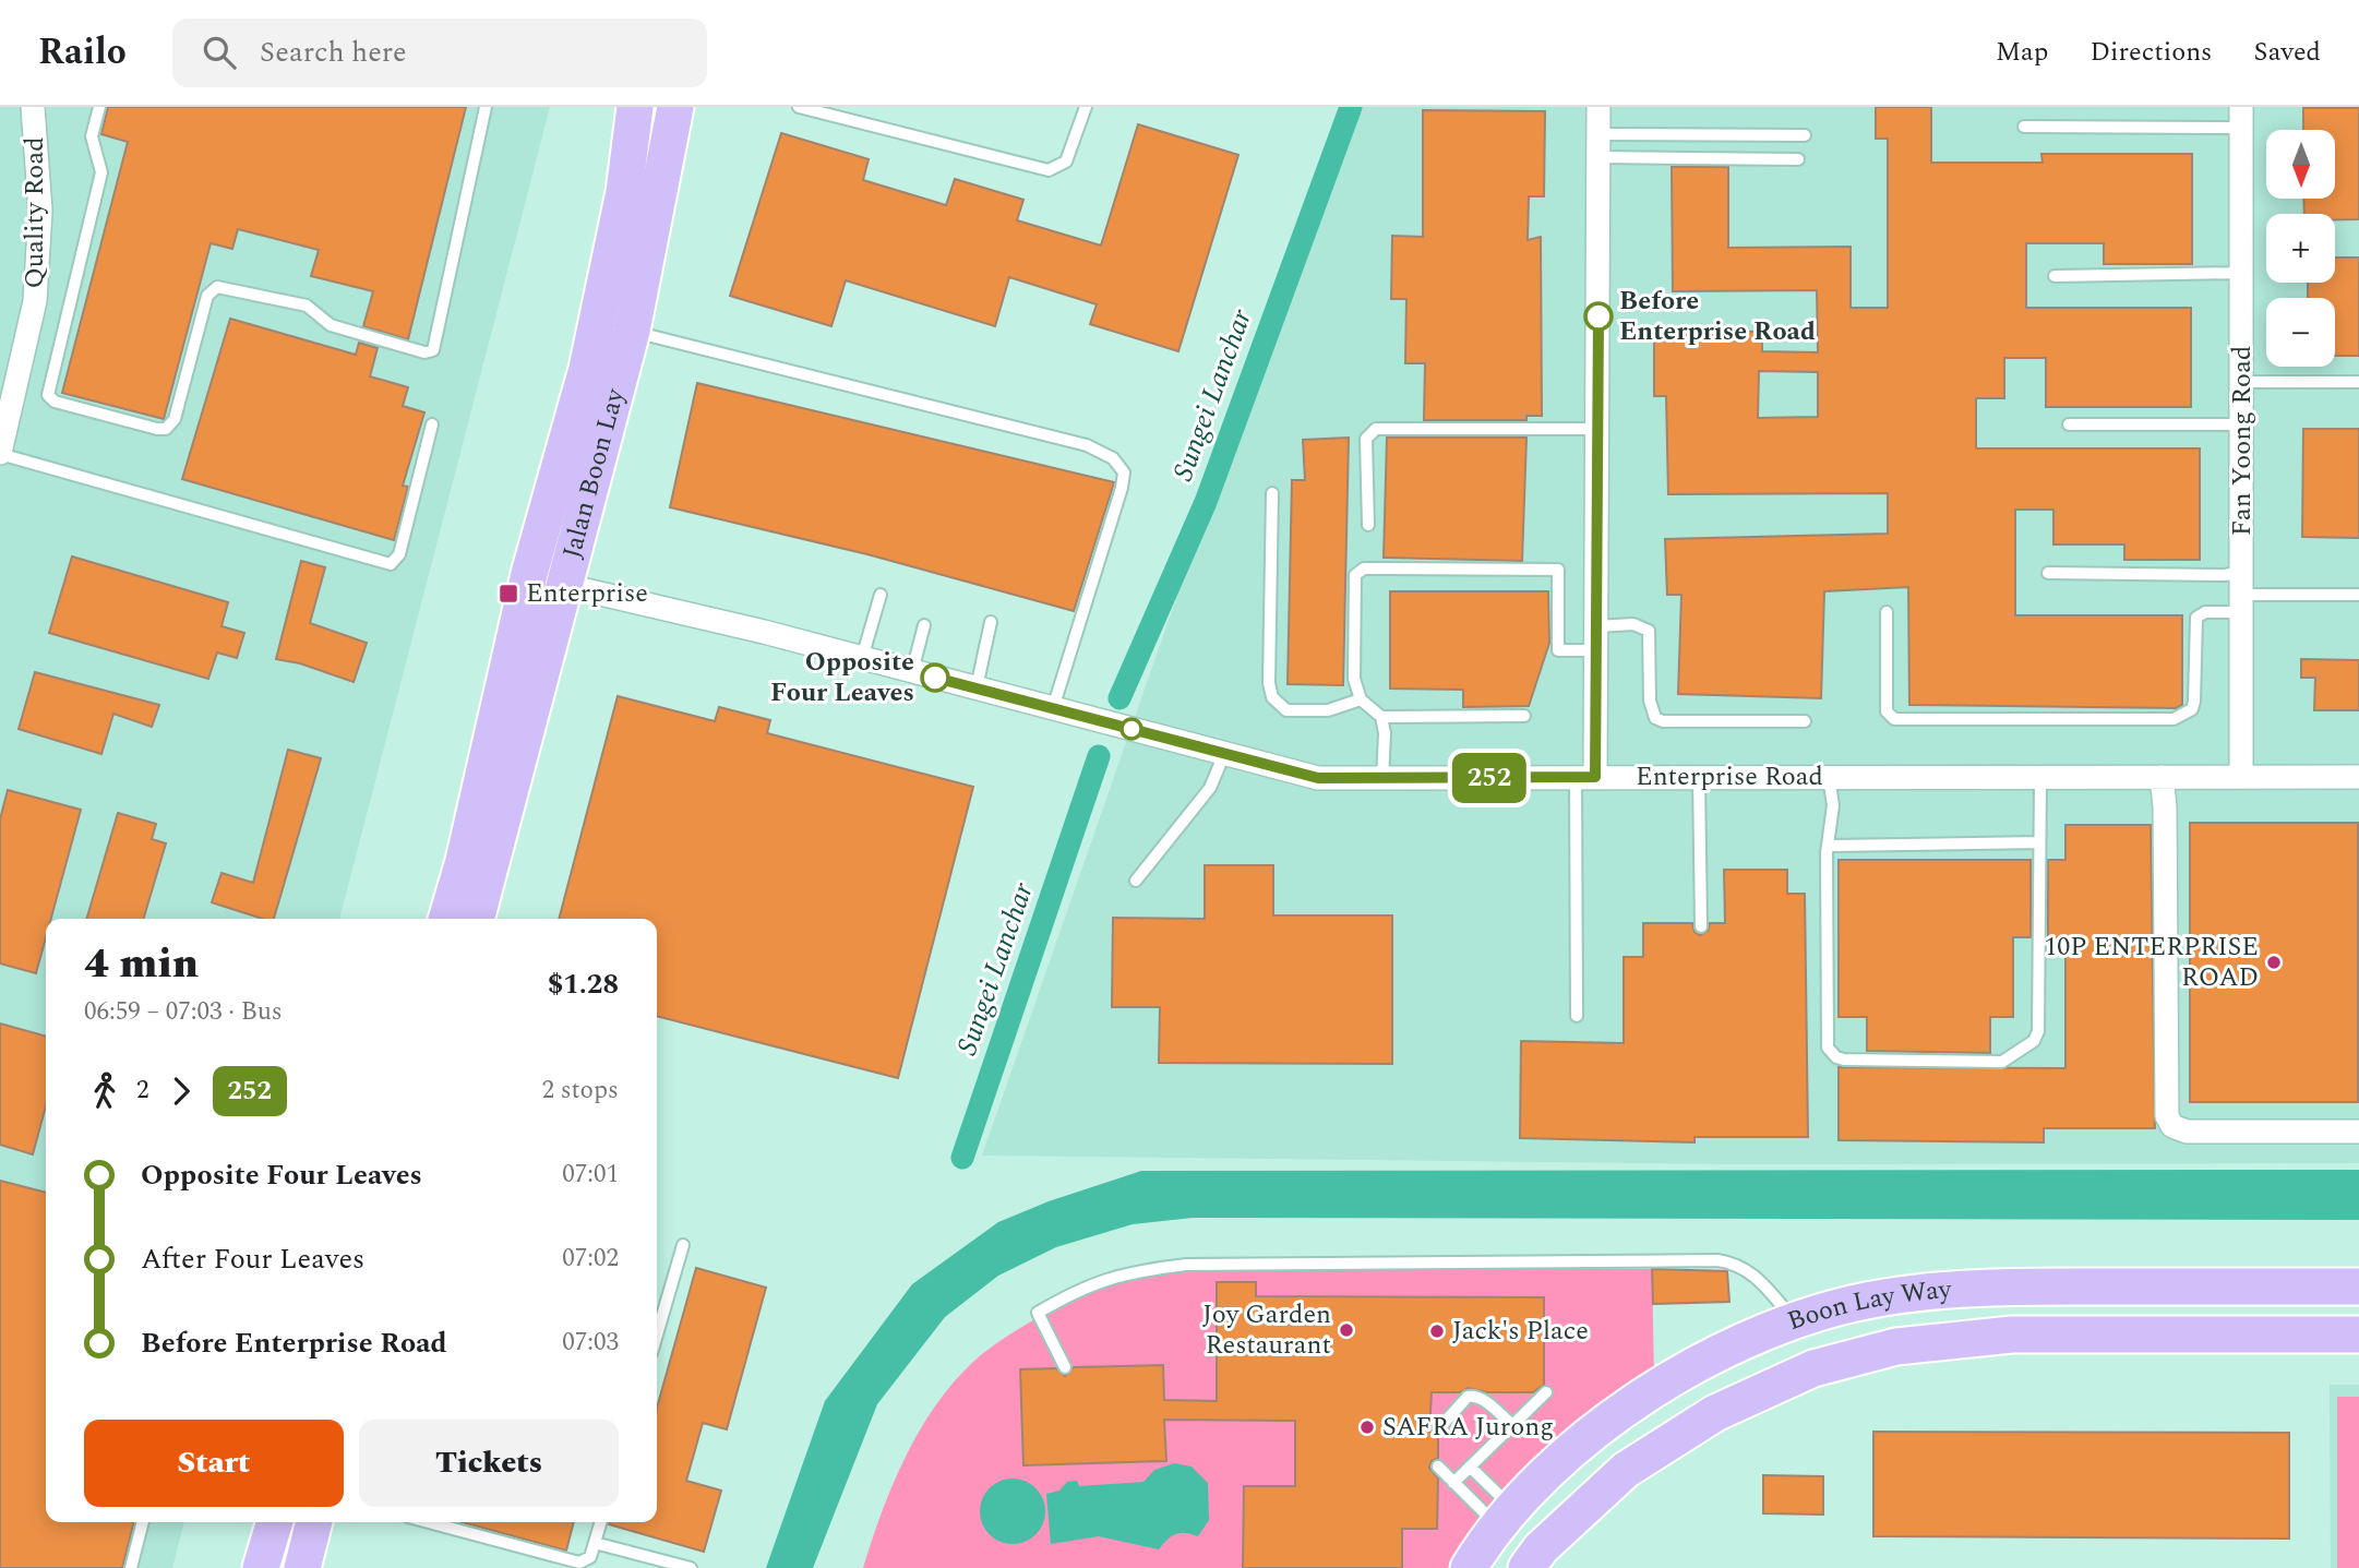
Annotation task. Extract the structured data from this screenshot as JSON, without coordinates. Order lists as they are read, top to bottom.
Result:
{
  "streets": {
    "main road": ["Jalan Boon Lay", "Boon Lay Way"],
    "street": ["Quality Road", "Fan Yoong Road", "Enterprise Road"]
  },
  "crossings": [
    ["Fan Yoong Road", "Enterprise Road"],
    ["Jalan Boon Lay", "Enterprise Road"]
  ],
  "water": ["Sungei Lanchar"],
  "places": {
    "other": [
      "Before Enterprise Road",
      "Opposite Four Leaves",
      "10P ENTERPRISE ROAD",
      "Joy Garden Restaurant",
      "Jack's Place",
      "SAFRA Jurong"
    ],
    "transit": ["Enterprise"]
  },
  "lines": ["bus line 252"],
  "north": "bottom",
  "page": {
    "header": "Railo",
    "search": "Search here",
    "nav": ["Map", "Directions", "Saved"],
    "on_map": "252",
    "map_buttons": ["+", "−"],
    "heading": ["4 min", "06:59 – 07:03 · Bus", "$1.28"],
    "legs": ["2", "252", "2 stops"],
    "list": [
      {
        "name": "Opposite Four Leaves",
        "value": "07:01"
      },
      {
        "name": "After Four Leaves",
        "value": "07:02"
      },
      {
        "name": "Before Enterprise Road",
        "value": "07:03"
      }
    ],
    "buttons": ["Start", "Tickets"]
  }
}
